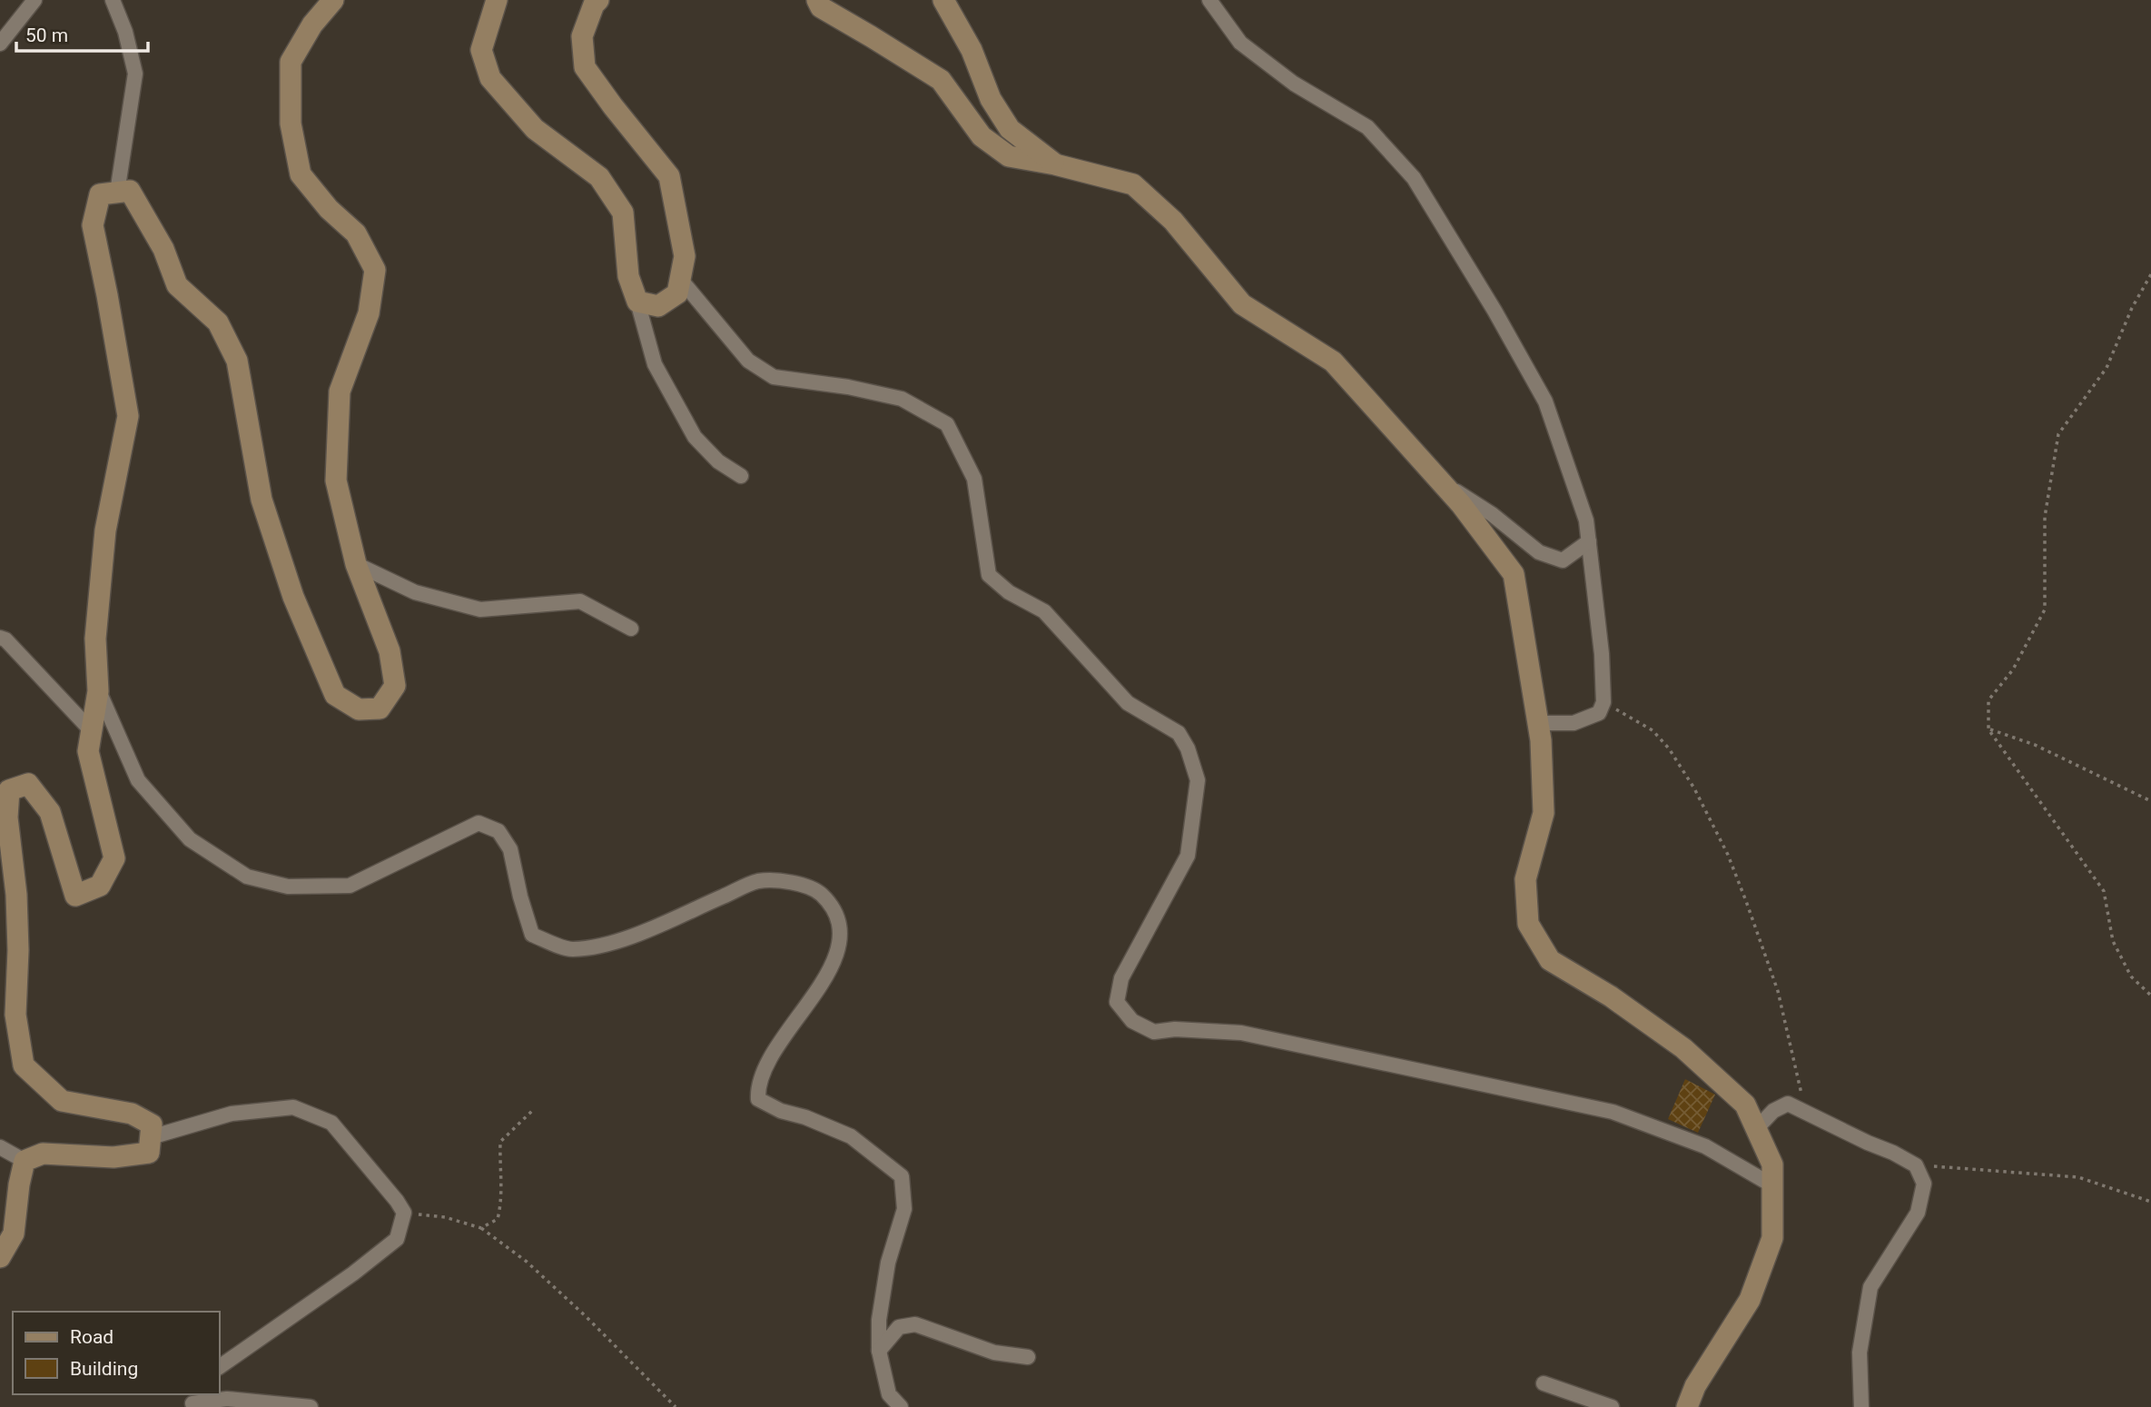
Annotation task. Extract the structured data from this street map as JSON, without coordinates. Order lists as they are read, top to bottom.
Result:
{
  "legend": ["Road", "Building"],
  "scale_bar": "50 m"
}
